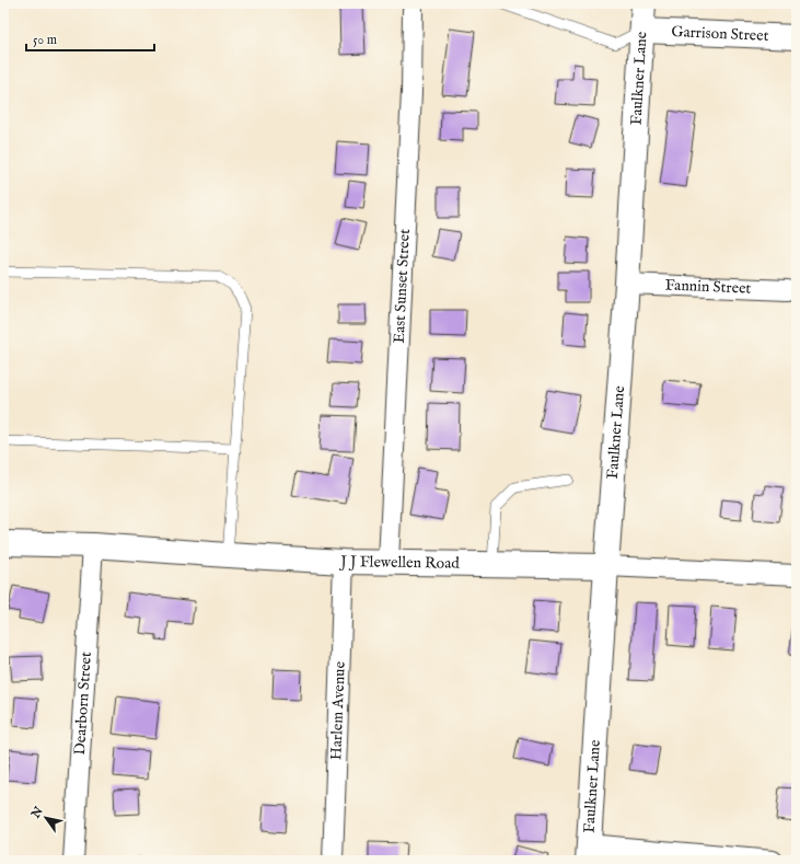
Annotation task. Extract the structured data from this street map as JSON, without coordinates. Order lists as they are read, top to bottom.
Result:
{
  "streets": {
    "street": [
      "Garrison Street",
      "Faulkner Lane",
      "East Sunset Street",
      "Fannin Street",
      "J J Flewellen Road",
      "Dearborn Street",
      "Harlem Avenue"
    ]
  },
  "crossings": [
    ["Garrison Street", "Faulkner Lane"],
    ["Faulkner Lane", "Fannin Street"],
    ["Faulkner Lane", "J J Flewellen Road"],
    ["East Sunset Street", "J J Flewellen Road"],
    ["J J Flewellen Road", "Dearborn Street"],
    ["J J Flewellen Road", "Harlem Avenue"]
  ],
  "scale_bar": "50 m",
  "north": "top left"
}
